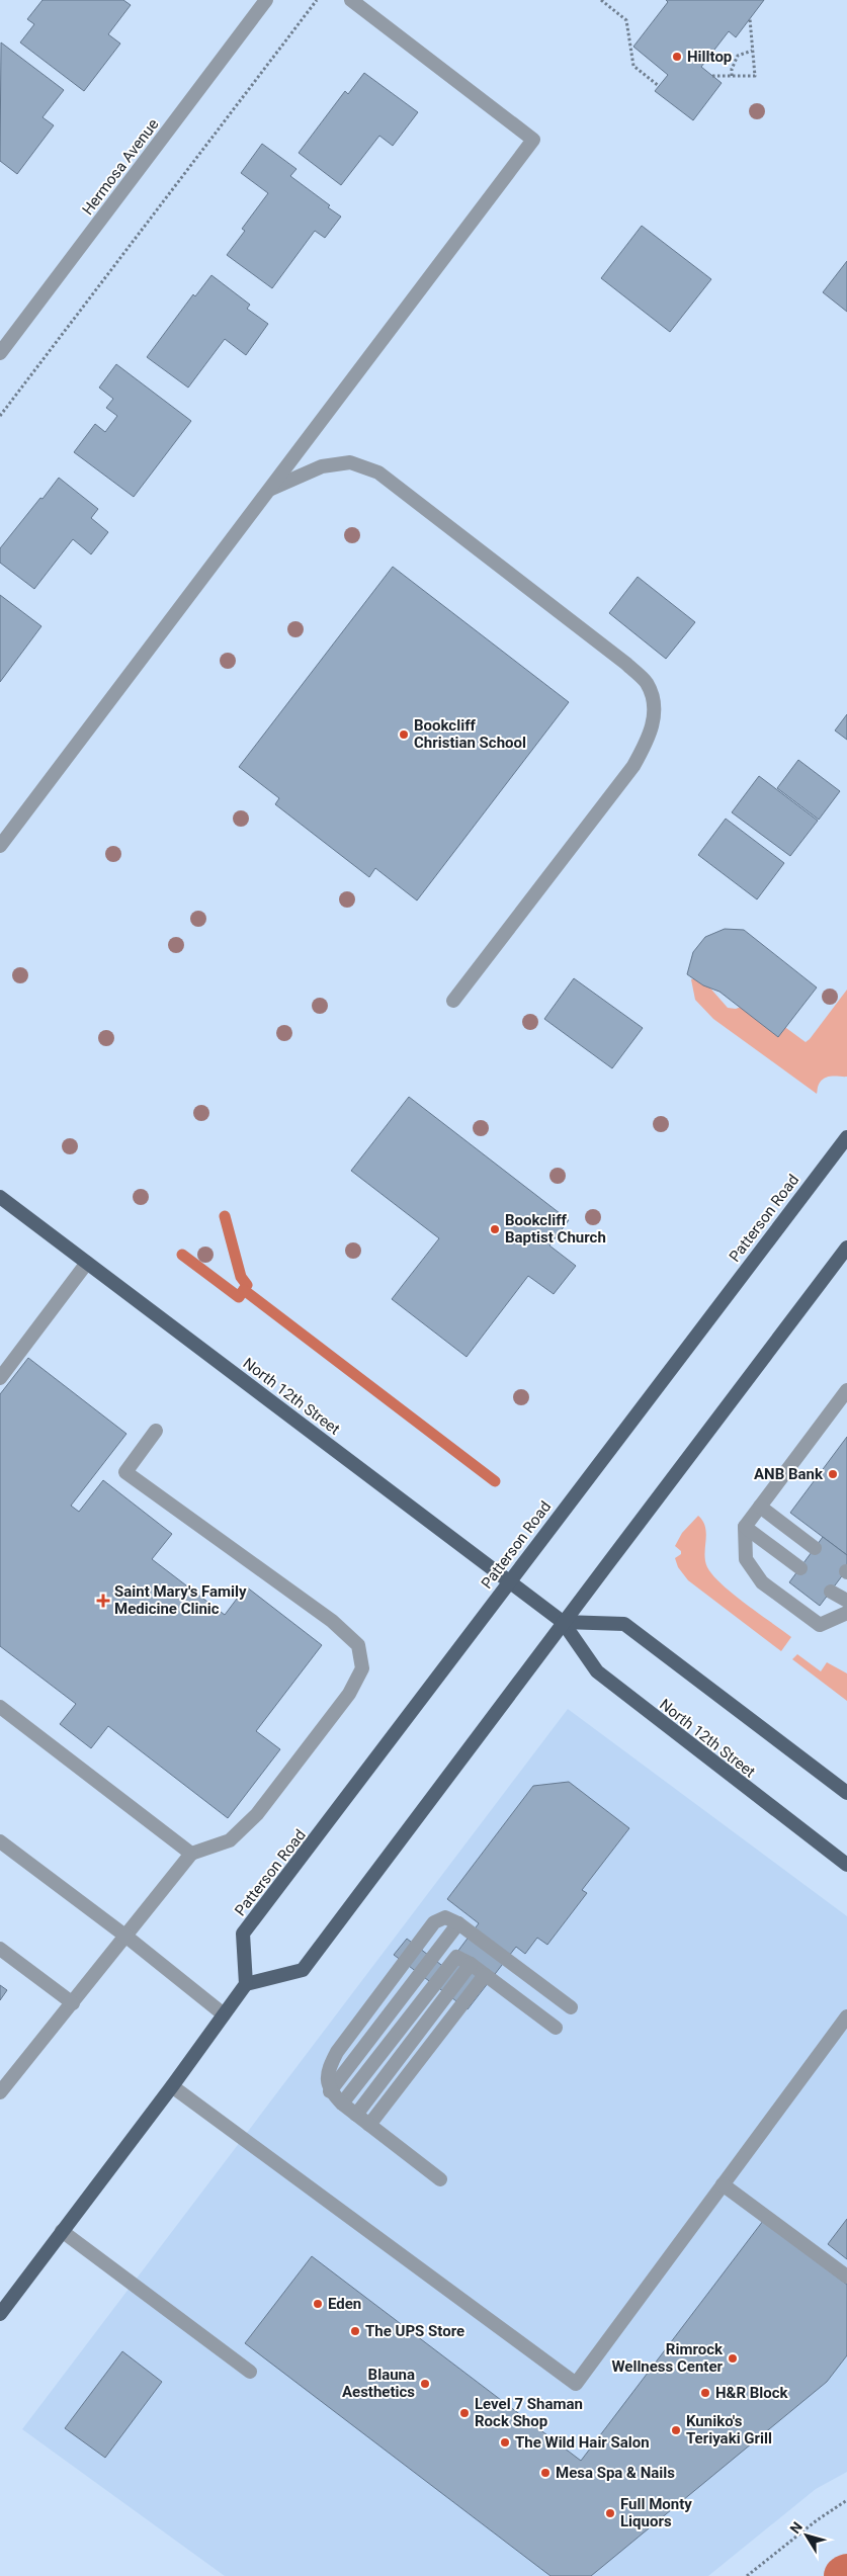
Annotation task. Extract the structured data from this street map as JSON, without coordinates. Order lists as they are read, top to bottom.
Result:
{
  "streets": {
    "main road": ["Patterson Road", "North 12th Street"],
    "street": ["Hermosa Avenue"]
  },
  "crossings": [
    ["Patterson Road", "North 12th Street"]
  ],
  "places": {
    "other": [
      "Hilltop",
      "Bookcliff Christian School",
      "Bookcliff Baptist Church",
      "ANB Bank",
      "Eden",
      "The UPS Store",
      "Rimrock Wellness Center",
      "Blauna Aesthetics",
      "H&R Block",
      "Level 7 Shaman Rock Shop",
      "Kuniko's Teriyaki Grill",
      "The Wild Hair Salon",
      "Mesa Spa & Nails",
      "Full Monty Liquors"
    ],
    "health": ["Saint Mary's Family Medicine Clinic"]
  },
  "north": "top left"
}
